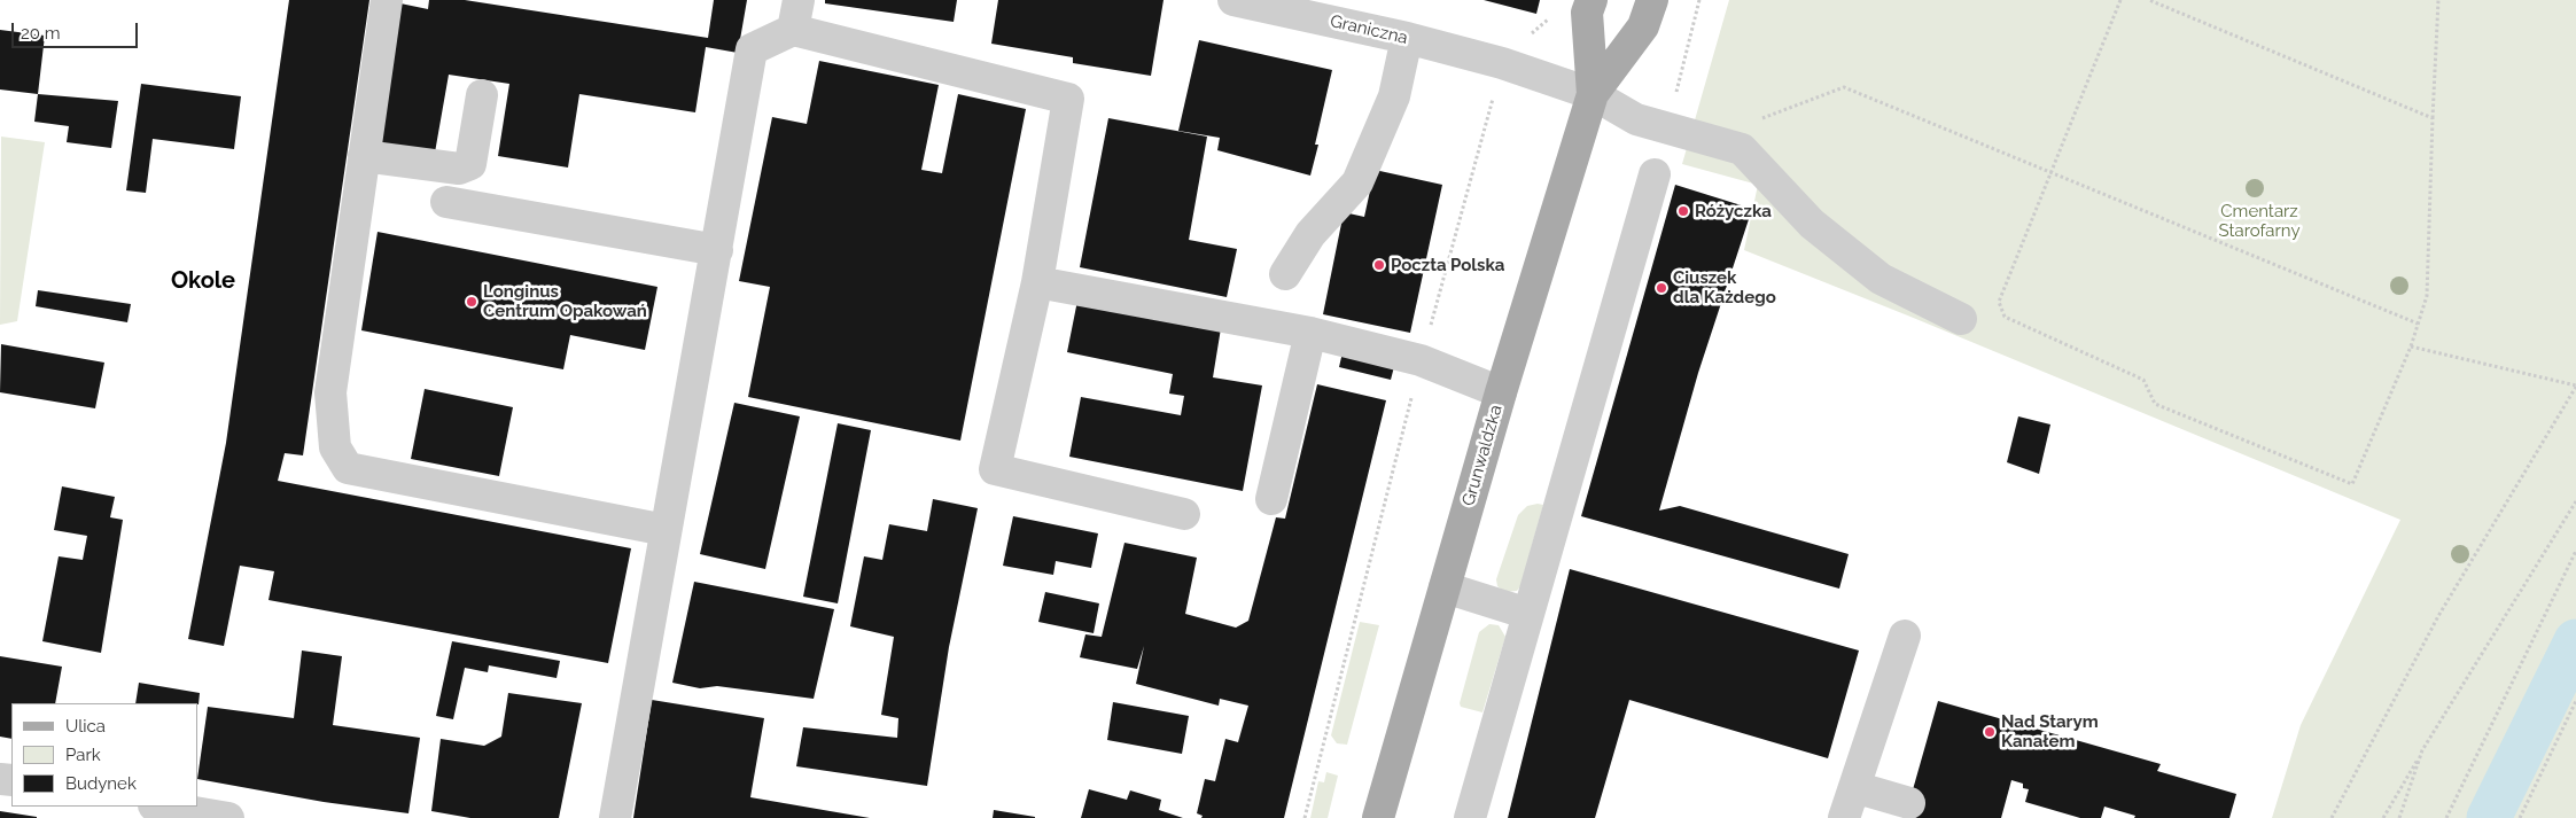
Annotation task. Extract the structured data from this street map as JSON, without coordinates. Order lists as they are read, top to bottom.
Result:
{
  "streets": {
    "main road": ["Grunwaldzka"],
    "street": ["Graniczna"]
  },
  "crossings": [
    ["Graniczna", "Grunwaldzka"]
  ],
  "districts": ["Okole"],
  "parks": ["Cmentarz Starofarny"],
  "places": [
    "Różyczka",
    "Poczta Polska",
    "Ciuszek dla Każdego",
    "Longinus Centrum Opakowań",
    "Nad Starym Kanałem"
  ],
  "legend": ["Ulica", "Park", "Budynek"],
  "scale_bar": "20 m"
}
